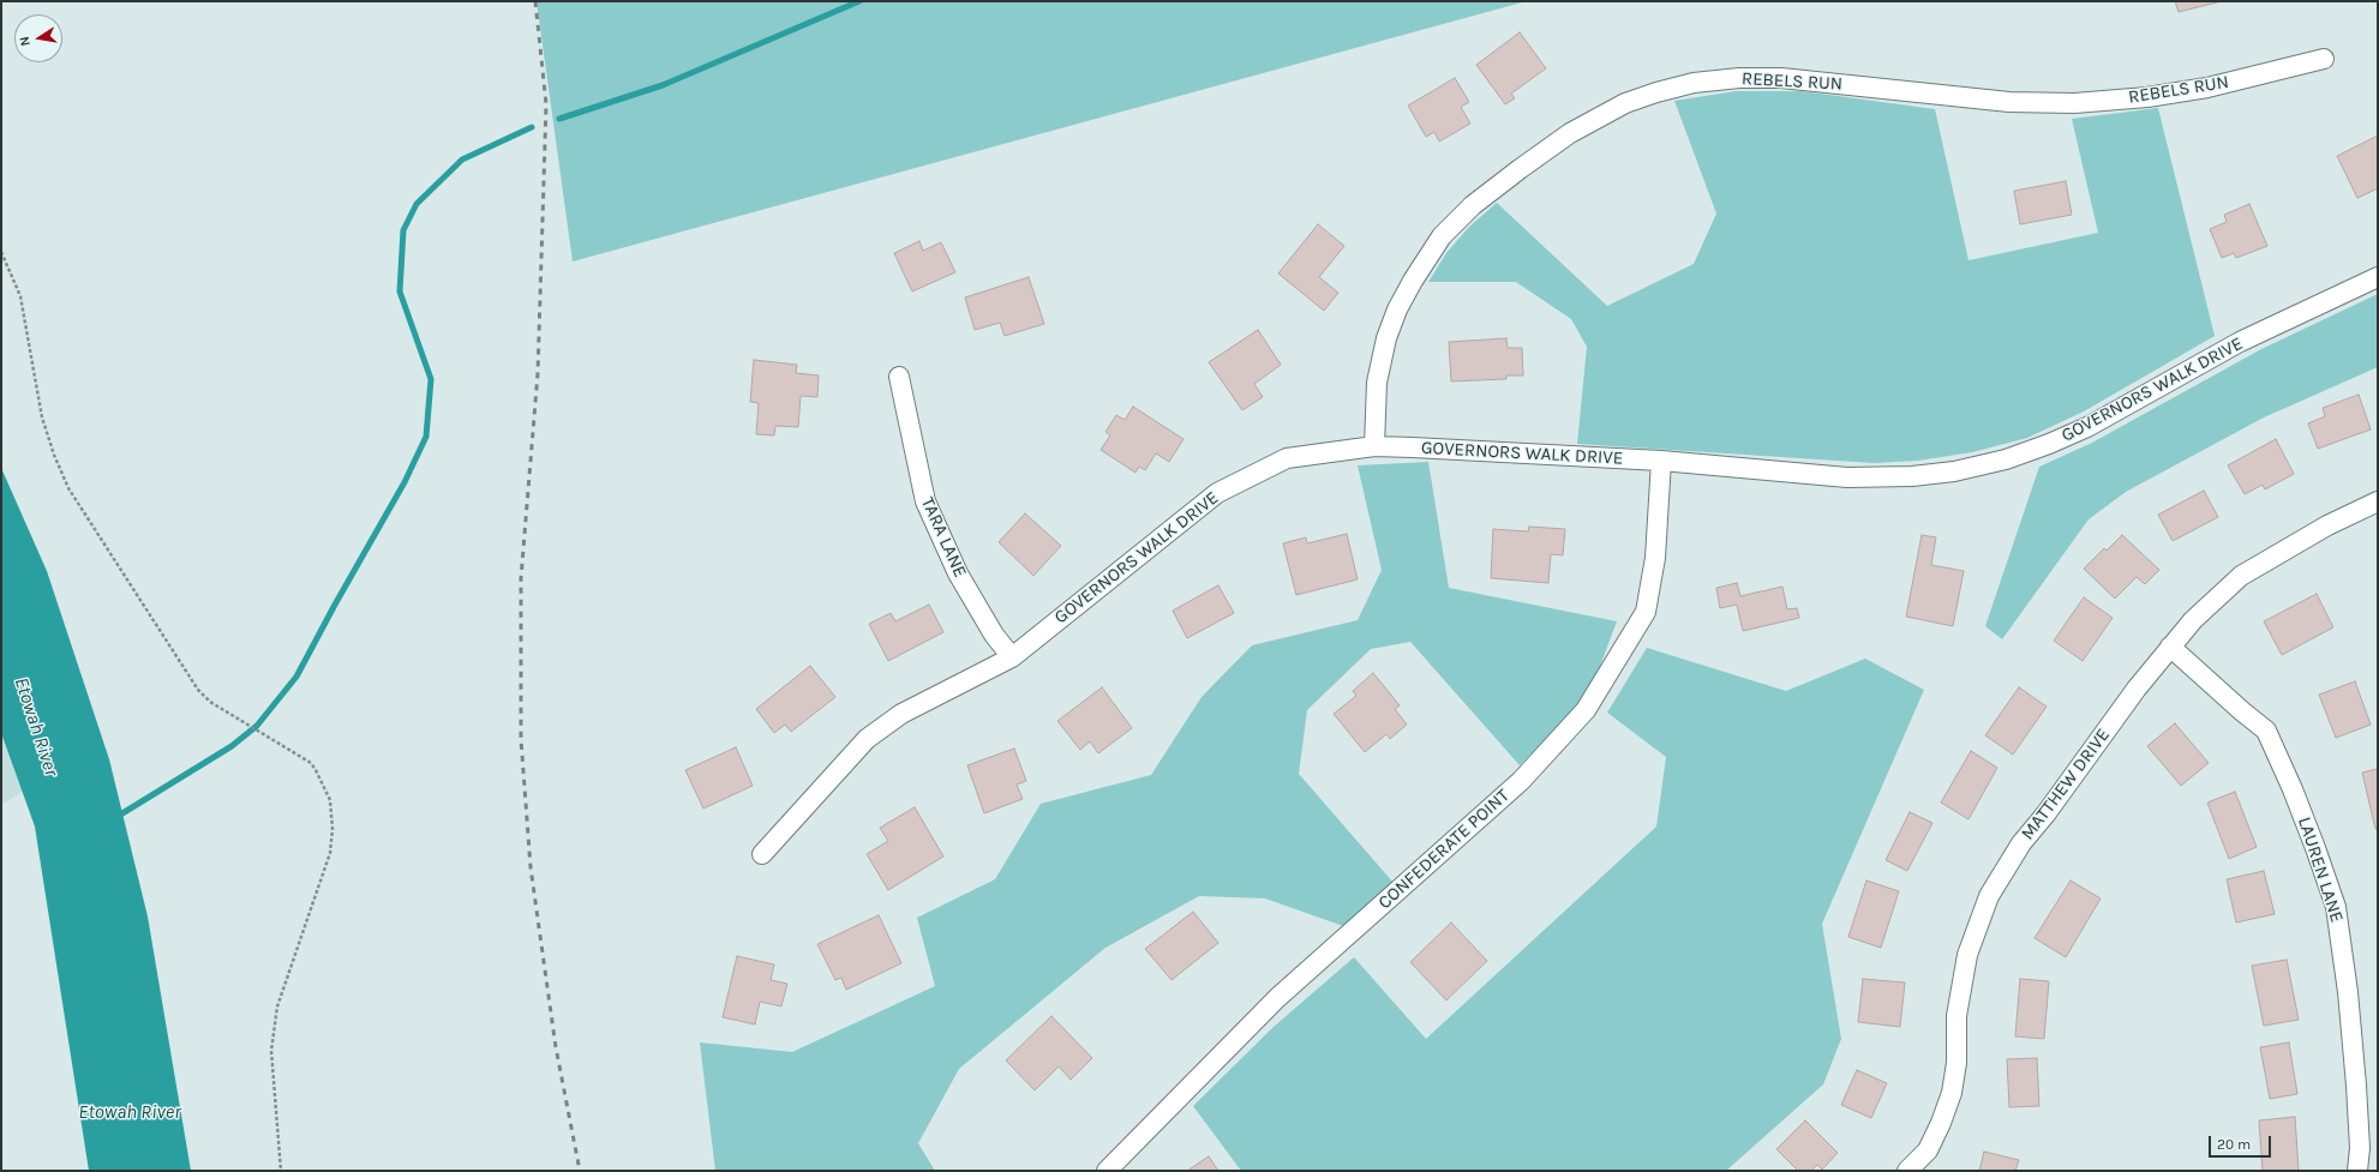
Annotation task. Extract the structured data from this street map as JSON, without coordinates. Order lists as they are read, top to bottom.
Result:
{
  "streets": {
    "street": [
      "REBELS RUN",
      "GOVERNORS WALK DRIVE",
      "TARA LANE",
      "MATTHEW DRIVE",
      "CONFEDERATE POINT",
      "LAUREN LANE"
    ]
  },
  "crossings": [
    ["REBELS RUN", "GOVERNORS WALK DRIVE"],
    ["GOVERNORS WALK DRIVE", "TARA LANE"],
    ["GOVERNORS WALK DRIVE", "CONFEDERATE POINT"],
    ["MATTHEW DRIVE", "LAUREN LANE"]
  ],
  "water": ["Etowah River"],
  "scale_bar": "20 m",
  "north": "left"
}
